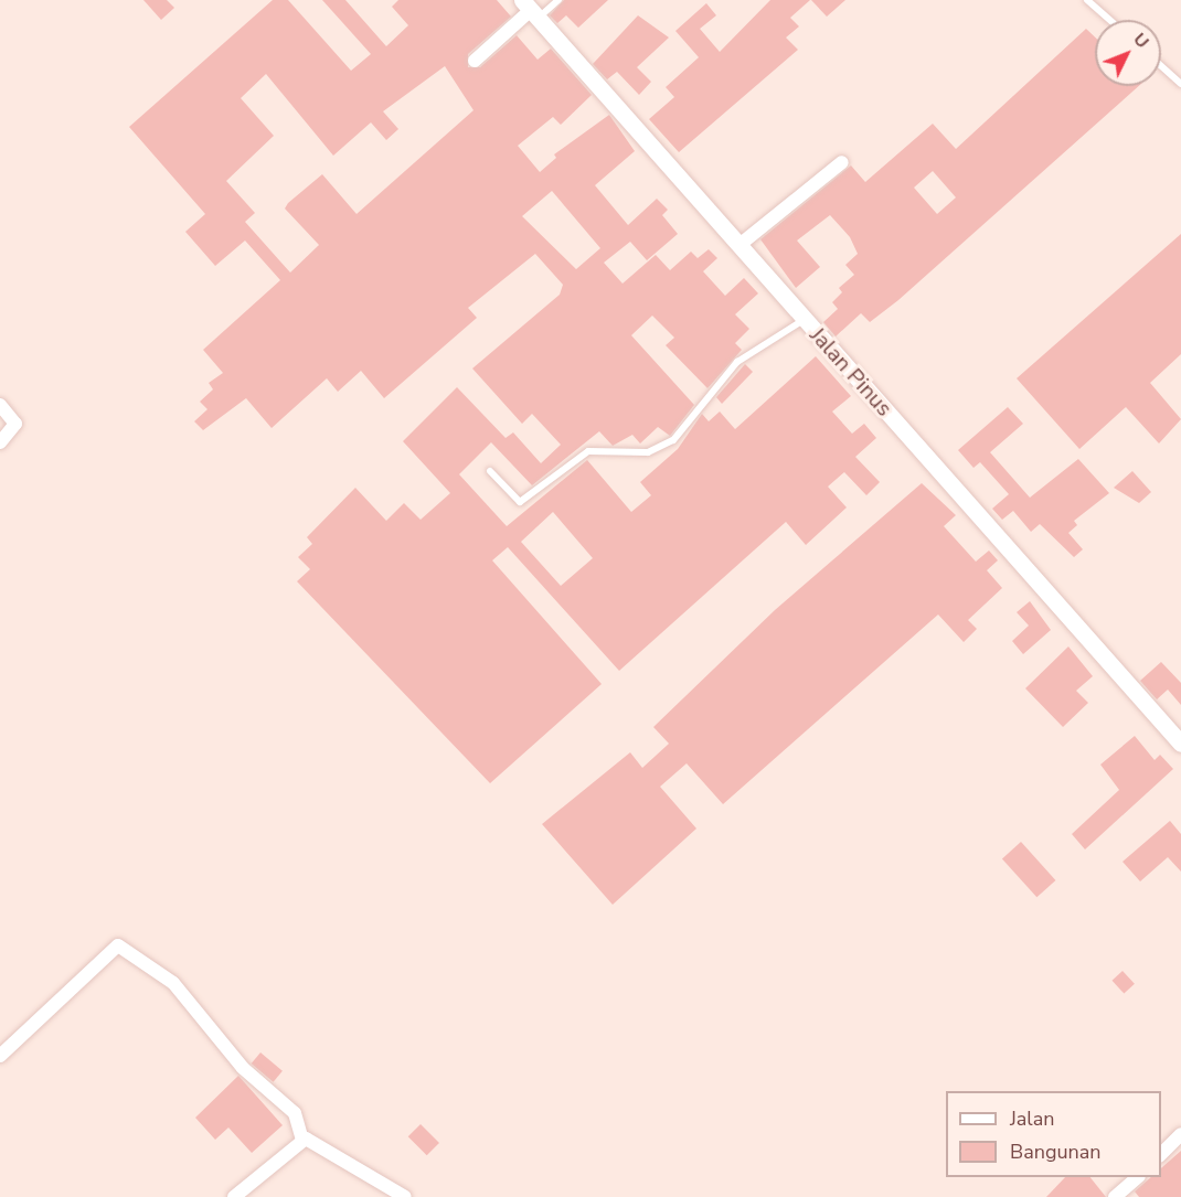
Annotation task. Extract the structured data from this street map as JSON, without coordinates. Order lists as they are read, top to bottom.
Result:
{
  "streets": {
    "street": ["Jalan Pinus"]
  },
  "legend": ["Jalan", "Bangunan"],
  "north": "top right"
}
